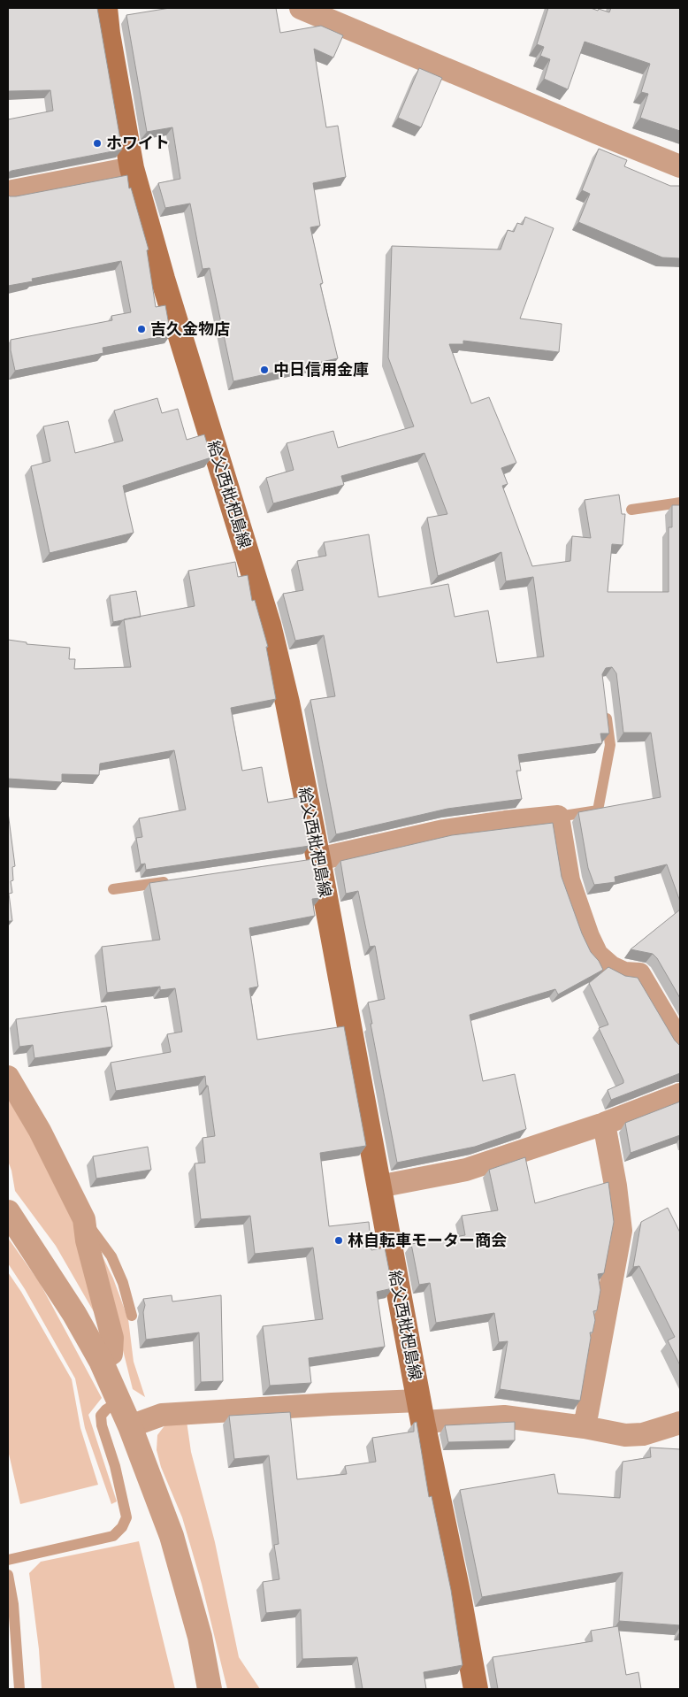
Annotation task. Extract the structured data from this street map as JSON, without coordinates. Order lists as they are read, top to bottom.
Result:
{
  "streets": {
    "main road": ["給父西枇杷島線"]
  },
  "places": [
    "ホワイト",
    "吉久金物店",
    "中日信用金庫",
    "林自転車モーター商会"
  ]
}
